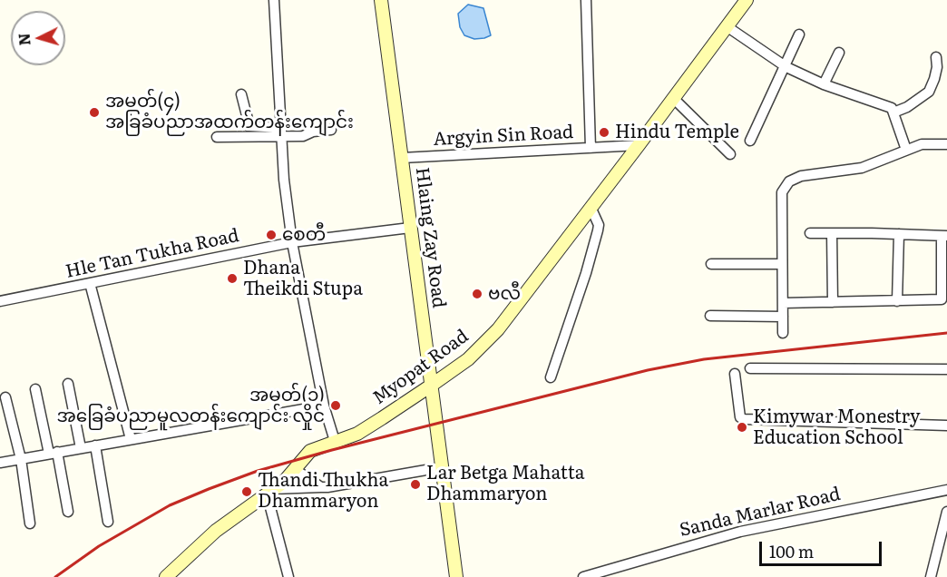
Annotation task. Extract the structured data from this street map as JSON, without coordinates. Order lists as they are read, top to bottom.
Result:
{
  "streets": {
    "main road": ["Hlaing Zay Road", "Myopat Road"],
    "street": ["Argyin Sin Road", "Hle Tan Tukha Road", "Sanda Marlar Road"]
  },
  "crossings": [
    ["Argyin Sin Road", "Hlaing Zay Road"],
    ["Argyin Sin Road", "Myopat Road"],
    ["Hlaing Zay Road", "Hle Tan Tukha Road"],
    ["Hlaing Zay Road", "Myopat Road"]
  ],
  "places": [
    "အမှတ်(၄) အခြခံပညာအထက်တန်းကျောင်း",
    "Hindu Temple",
    "စေတီ",
    "Dhana Theikdi Stupa",
    "ဗလီ",
    "အမှတ်(၁) အခြေခံပညာမူလတန်းကျောင်း လှိုင်",
    "Kimywar Monestry Education School",
    "Lar Betga Mahatta Dhammaryon",
    "Thandi Thukha Dhammaryon"
  ],
  "scale_bar": "100 m",
  "north": "left"
}
